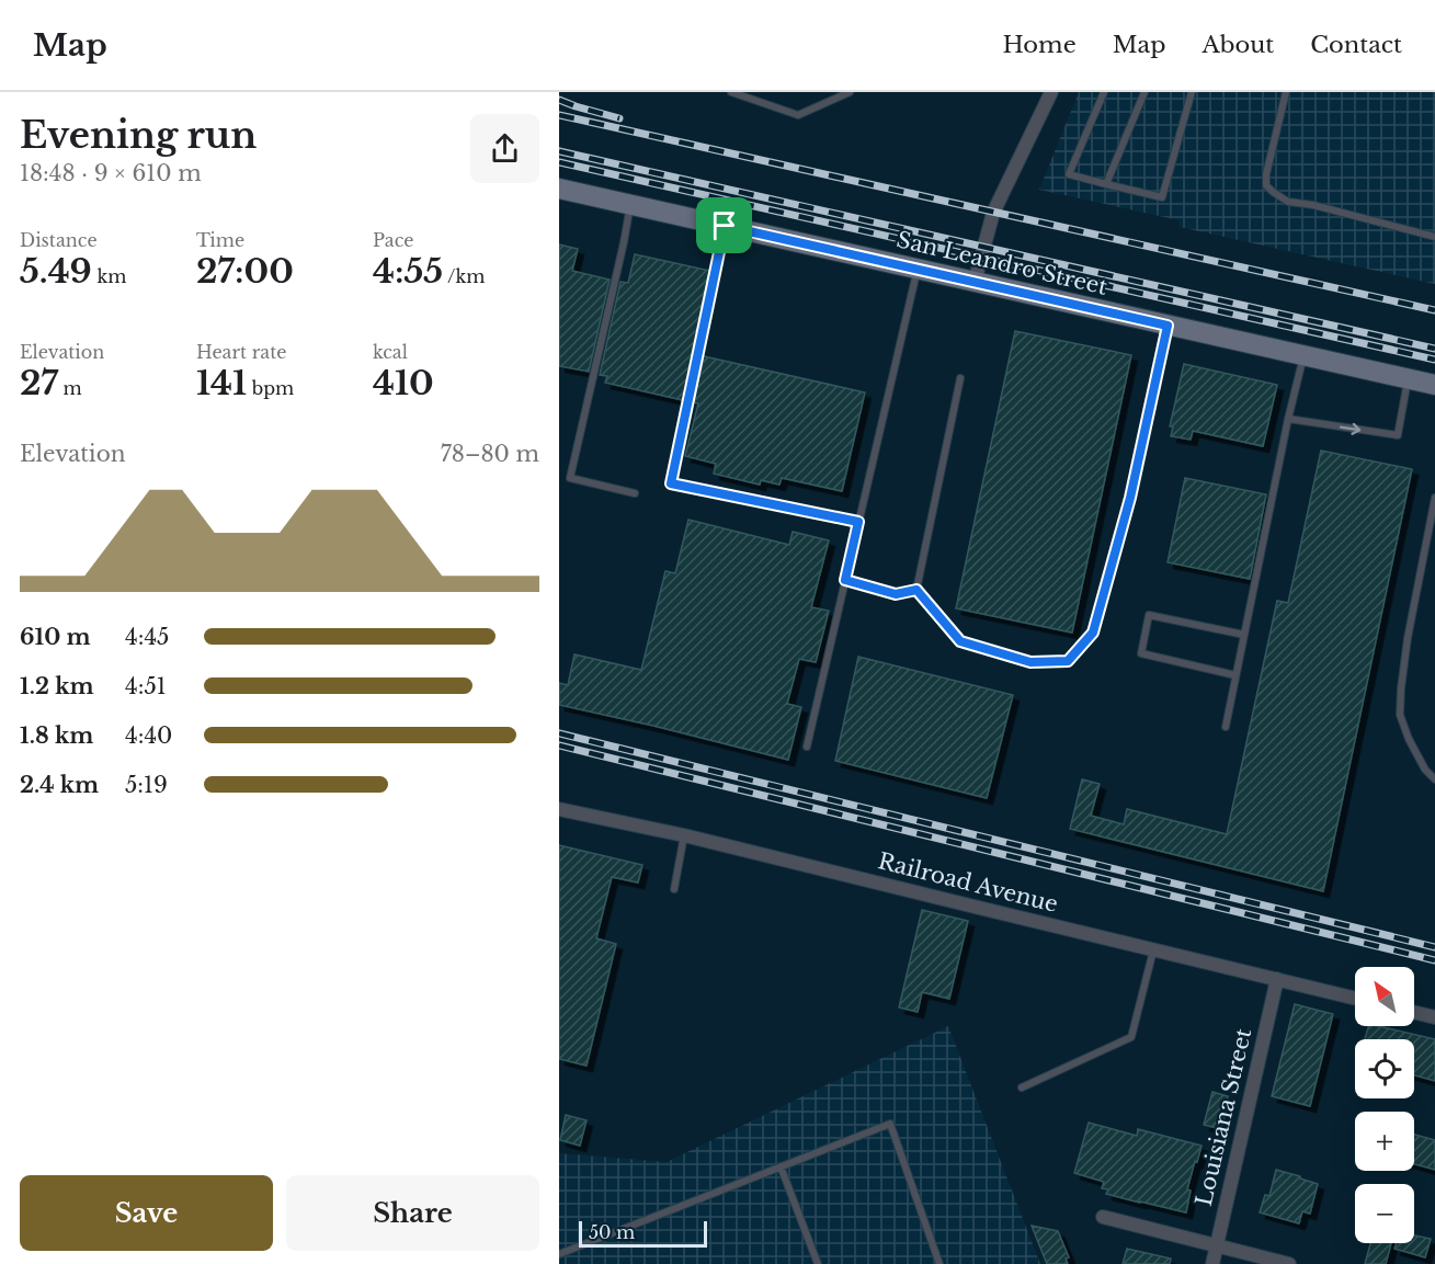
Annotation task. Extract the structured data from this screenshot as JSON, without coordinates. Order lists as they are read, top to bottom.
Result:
{
  "streets": {
    "main road": ["San Leandro Street"],
    "street": ["Railroad Avenue", "Louisiana Street"]
  },
  "crossings": [
    ["Railroad Avenue", "Louisiana Street"]
  ],
  "scale_bar": "50 m",
  "north": "top left",
  "page": {
    "header": "Map",
    "nav": [
      "Home",
      "Map",
      "About",
      "Contact"
    ],
    "heading": ["Evening run", "18:48 · 9 × 610 m"],
    "stats": [
      ["Distance", "5.49 km"],
      ["Time", "27:00"],
      ["Pace", "4:55 /km"],
      ["Elevation", "27 m"],
      ["Heart rate", "141 bpm"],
      ["kcal", "410"]
    ],
    "chart": ["Elevation", "78–80 m"],
    "list": [
      {
        "name": "610 m",
        "note": "4:45"
      },
      {
        "name": "1.2 km",
        "note": "4:51"
      },
      {
        "name": "1.8 km",
        "note": "4:40"
      },
      {
        "name": "2.4 km",
        "note": "5:19"
      }
    ],
    "map_buttons": ["+", "−"],
    "buttons": ["Save", "Share"],
    "scale": "50 m"
  }
}
